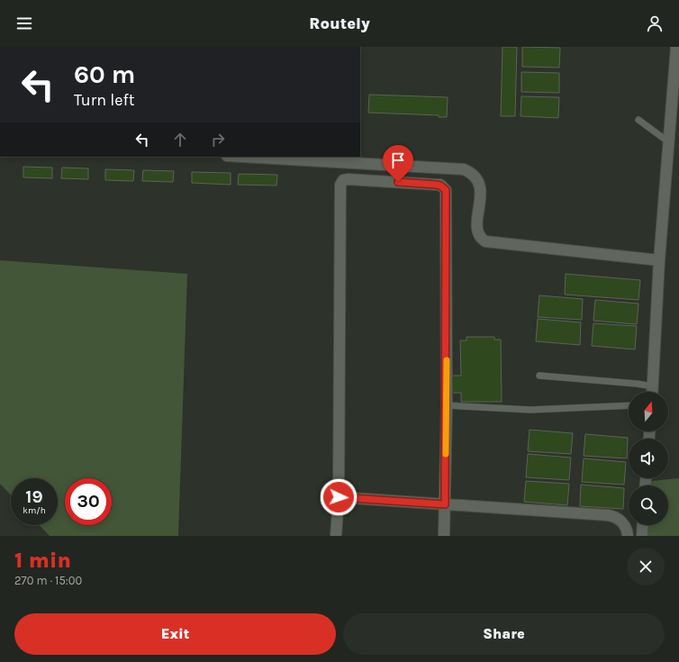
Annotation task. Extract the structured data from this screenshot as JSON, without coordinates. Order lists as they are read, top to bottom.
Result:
{
  "north": "top",
  "page": {
    "header": "Routely",
    "turn": ["60 m", "Turn left"],
    "speed": "19 km/h",
    "limit": "30",
    "heading": ["1 min", "270 m · 15:00"],
    "buttons": ["Exit", "Share"]
  }
}
